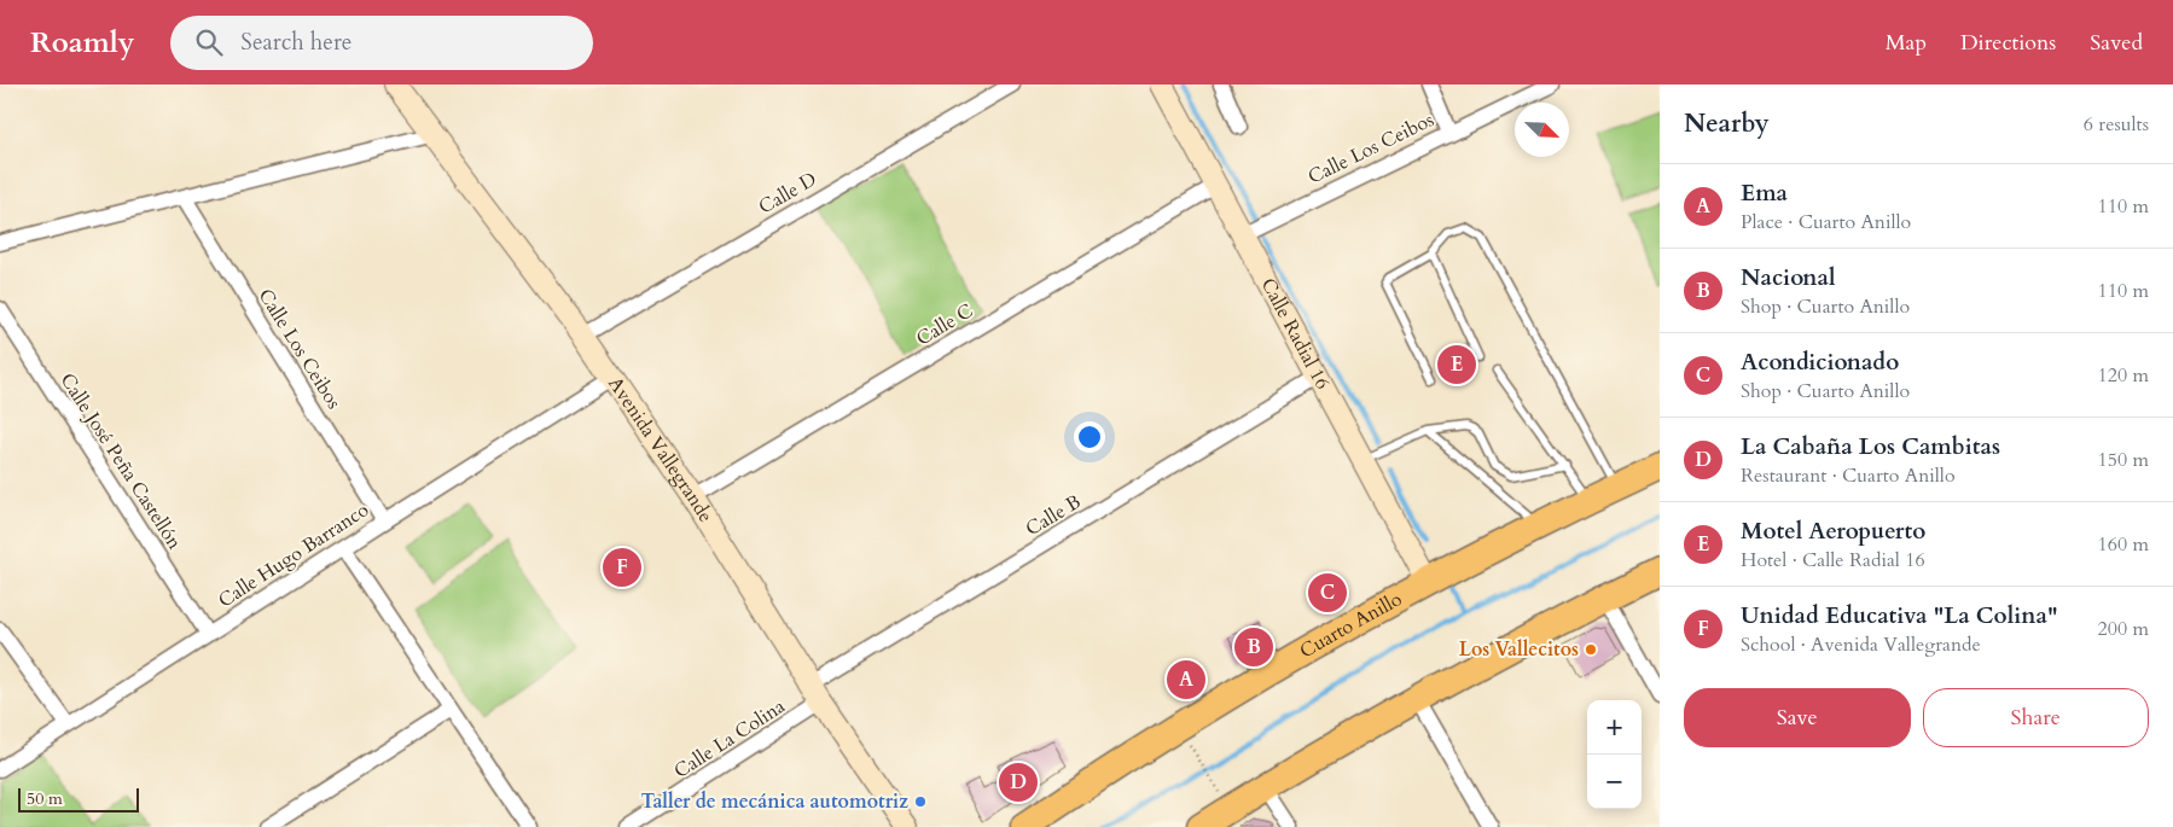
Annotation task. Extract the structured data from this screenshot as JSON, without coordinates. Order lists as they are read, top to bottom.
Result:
{
  "streets": {
    "highway": ["Cuarto Anillo"],
    "street": [
      "Calle Los Ceibos",
      "Calle D",
      "Calle C",
      "Calle Radial 16",
      "Avenida Vallegrande",
      "Calle José Peña Castellón",
      "Calle B",
      "Calle Hugo Barranco",
      "Calle La Colina"
    ]
  },
  "crossings": [
    ["Calle Los Ceibos", "Calle Radial 16"],
    ["Calle Los Ceibos", "Calle Hugo Barranco"],
    ["Calle D", "Avenida Vallegrande"],
    ["Calle C", "Calle Radial 16"],
    ["Calle C", "Avenida Vallegrande"],
    ["Calle Radial 16", "Calle B"],
    ["Calle Radial 16", "Cuarto Anillo"],
    ["Avenida Vallegrande", "Calle B"],
    ["Avenida Vallegrande", "Calle Hugo Barranco"],
    ["Avenida Vallegrande", "Calle La Colina"],
    ["Calle José Peña Castellón", "Calle Hugo Barranco"],
    ["Calle B", "Calle La Colina"]
  ],
  "places": ["Los Vallecitos", "Taller de mecánica automotriz"],
  "scale_bar": "50 m",
  "north": "bottom right",
  "page": {
    "header": "Roamly",
    "search": "Search here",
    "nav": ["Map", "Directions", "Saved"],
    "heading": ["Nearby", "6 results"],
    "list": [
      {
        "mark": "A",
        "name": "Ema",
        "note": "Place · Cuarto Anillo",
        "value": "110 m"
      },
      {
        "mark": "B",
        "name": "Nacional",
        "note": "Shop · Cuarto Anillo",
        "value": "110 m"
      },
      {
        "mark": "C",
        "name": "Acondicionado",
        "note": "Shop · Cuarto Anillo",
        "value": "120 m"
      },
      {
        "mark": "D",
        "name": "La Cabaña Los Cambitas",
        "note": "Restaurant · Cuarto Anillo",
        "value": "150 m"
      },
      {
        "mark": "E",
        "name": "Motel Aeropuerto",
        "note": "Hotel · Calle Radial 16",
        "value": "160 m"
      },
      {
        "mark": "F",
        "name": "Unidad Educativa \"La Colina\"",
        "note": "School · Avenida Vallegrande",
        "value": "200 m"
      }
    ],
    "pins": [
      "E",
      "F",
      "C",
      "B",
      "A",
      "D"
    ],
    "buttons": ["Save", "Share"],
    "map_buttons": ["+", "−"],
    "scale": "50 m"
  }
}
